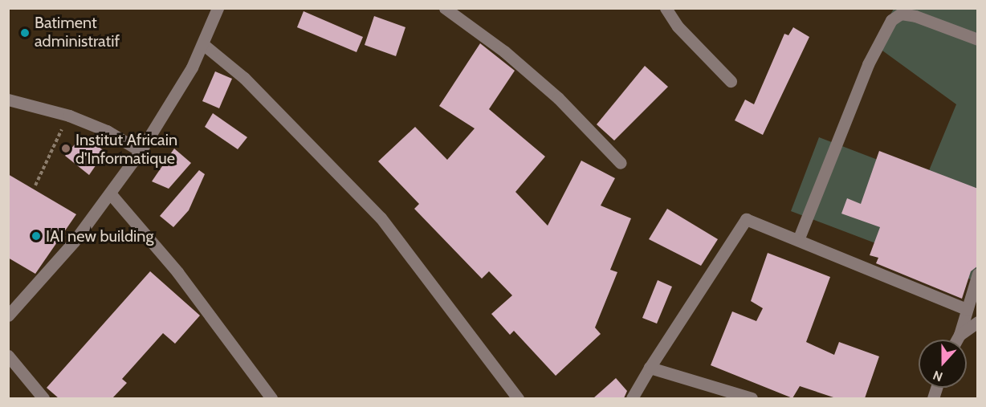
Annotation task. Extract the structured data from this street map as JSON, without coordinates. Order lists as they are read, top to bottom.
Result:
{
  "places": ["Batiment administratif", "Institut Africain d'Informatique", "IAI new building"],
  "north": "bottom"
}
